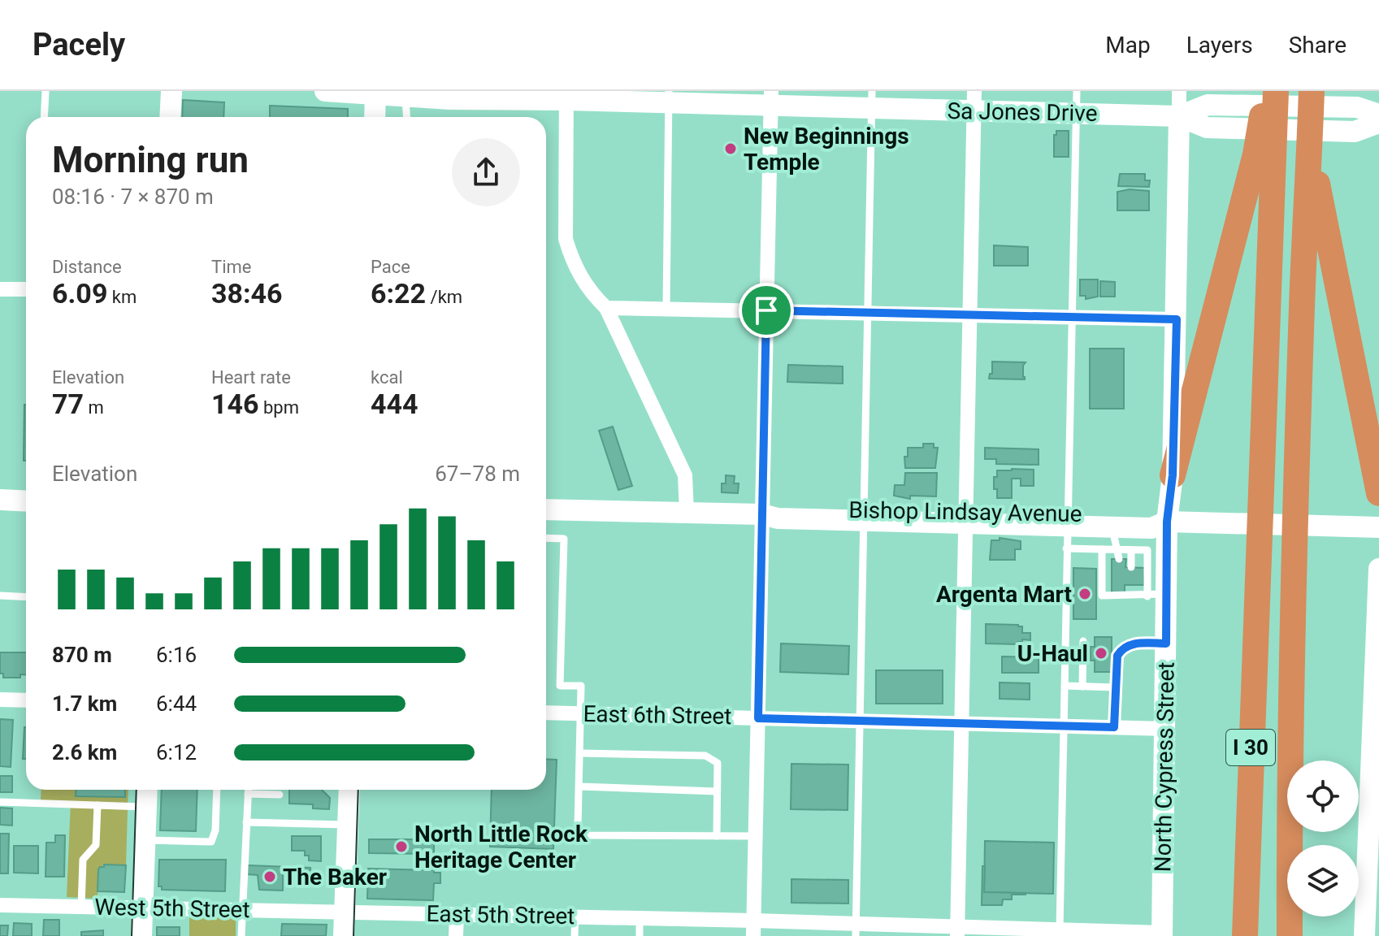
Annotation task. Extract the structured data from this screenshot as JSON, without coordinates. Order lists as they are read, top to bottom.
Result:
{
  "streets": {
    "highway": ["I 30"],
    "main road": ["Sa Jones Drive", "Bishop Lindsay Avenue", "North Cypress Street"],
    "street": ["East 6th Street", "West 5th Street", "East 5th Street"]
  },
  "crossings": [
    ["Sa Jones Drive", "North Cypress Street"],
    ["Bishop Lindsay Avenue", "North Cypress Street"],
    ["East 6th Street", "North Cypress Street"],
    ["North Cypress Street", "East 5th Street"],
    ["West 5th Street", "East 5th Street"]
  ],
  "places": [
    "New Beginnings Temple",
    "Argenta Mart",
    "U-Haul",
    "North Little Rock Heritage Center",
    "The Baker"
  ],
  "page": {
    "header": "Pacely",
    "nav": ["Map", "Layers", "Share"],
    "heading": ["Morning run", "08:16 · 7 × 870 m"],
    "stats": [
      ["Distance", "6.09 km"],
      ["Time", "38:46"],
      ["Pace", "6:22 /km"],
      ["Elevation", "77 m"],
      ["Heart rate", "146 bpm"],
      ["kcal", "444"]
    ],
    "chart": ["Elevation", "67–78 m"],
    "list": [
      {
        "name": "870 m",
        "note": "6:16"
      },
      {
        "name": "1.7 km",
        "note": "6:44"
      },
      {
        "name": "2.6 km",
        "note": "6:12"
      }
    ]
  }
}
